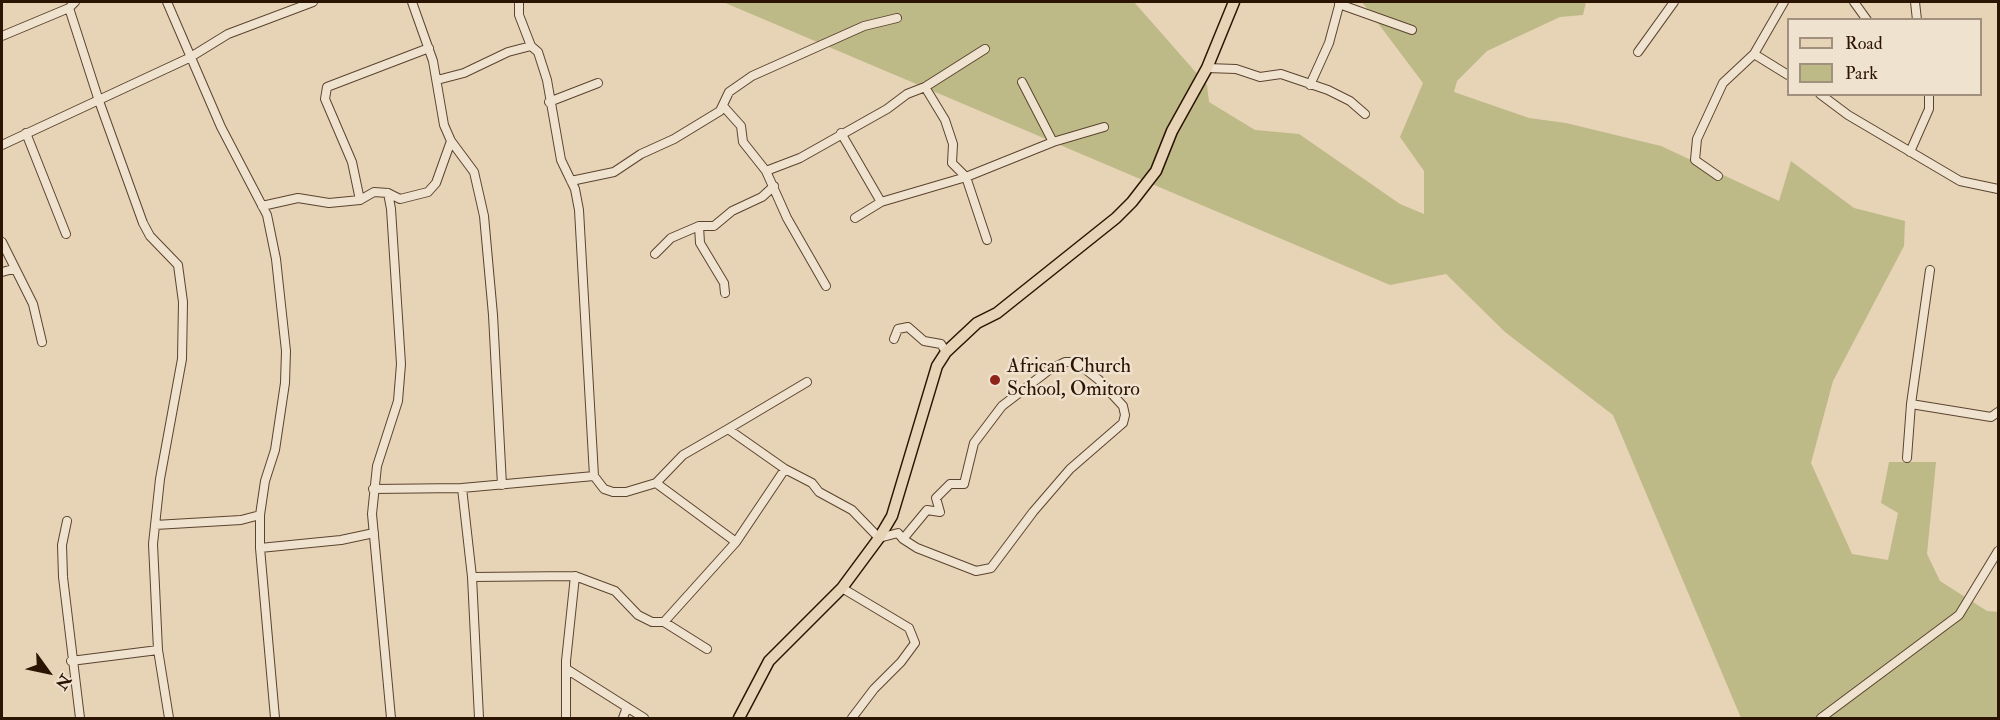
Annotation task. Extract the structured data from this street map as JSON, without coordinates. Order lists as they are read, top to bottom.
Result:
{
  "places": ["African Church School, Omitoro"],
  "legend": ["Road", "Park"],
  "north": "bottom right"
}
